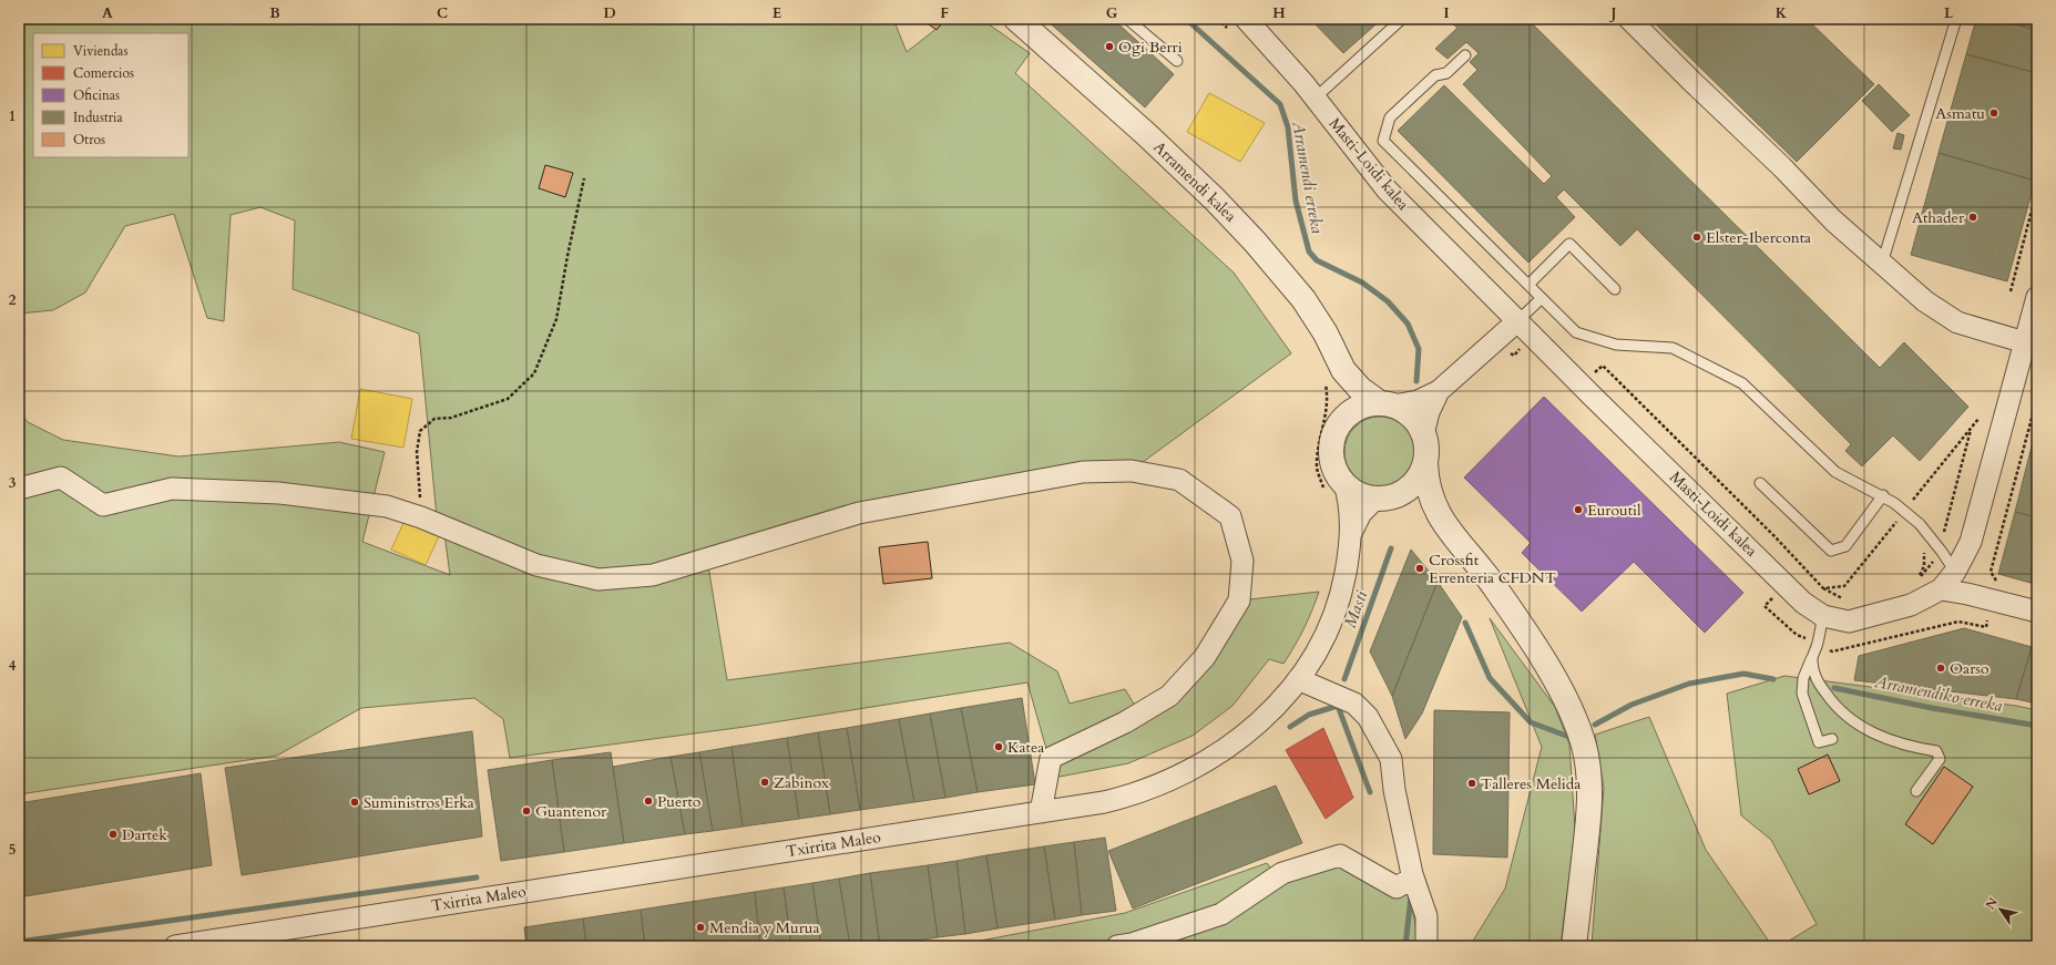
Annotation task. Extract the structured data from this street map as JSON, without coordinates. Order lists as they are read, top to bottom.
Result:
{
  "streets": {
    "street": ["Masti-Loidi kalea", "Arramendi kalea", "Txirrita Maleo"]
  },
  "water": ["Arramendi erreka", "Masti", "Arramendiko erreka"],
  "places": [
    "Ogi Berri",
    "Asmatu",
    "Athader",
    "Elster-Iberconta",
    "Euroutil",
    "Crossfit Errenteria CFDNT",
    "Oarso",
    "Katea",
    "Zabinox",
    "Talleres Melida",
    "Puerto",
    "Suministros Erka",
    "Guantenor",
    "Dartek",
    "Mendia y Murua"
  ],
  "legend": [
    "Viviendas",
    "Comercios",
    "Oficinas",
    "Industria",
    "Otros"
  ],
  "north": "top left",
  "grid": {
    "columns": [
      "A",
      "B",
      "C",
      "D",
      "E",
      "F",
      "G",
      "H",
      "I",
      "J",
      "K",
      "L"
    ],
    "rows": [
      "1",
      "2",
      "3",
      "4",
      "5"
    ]
  }
}
